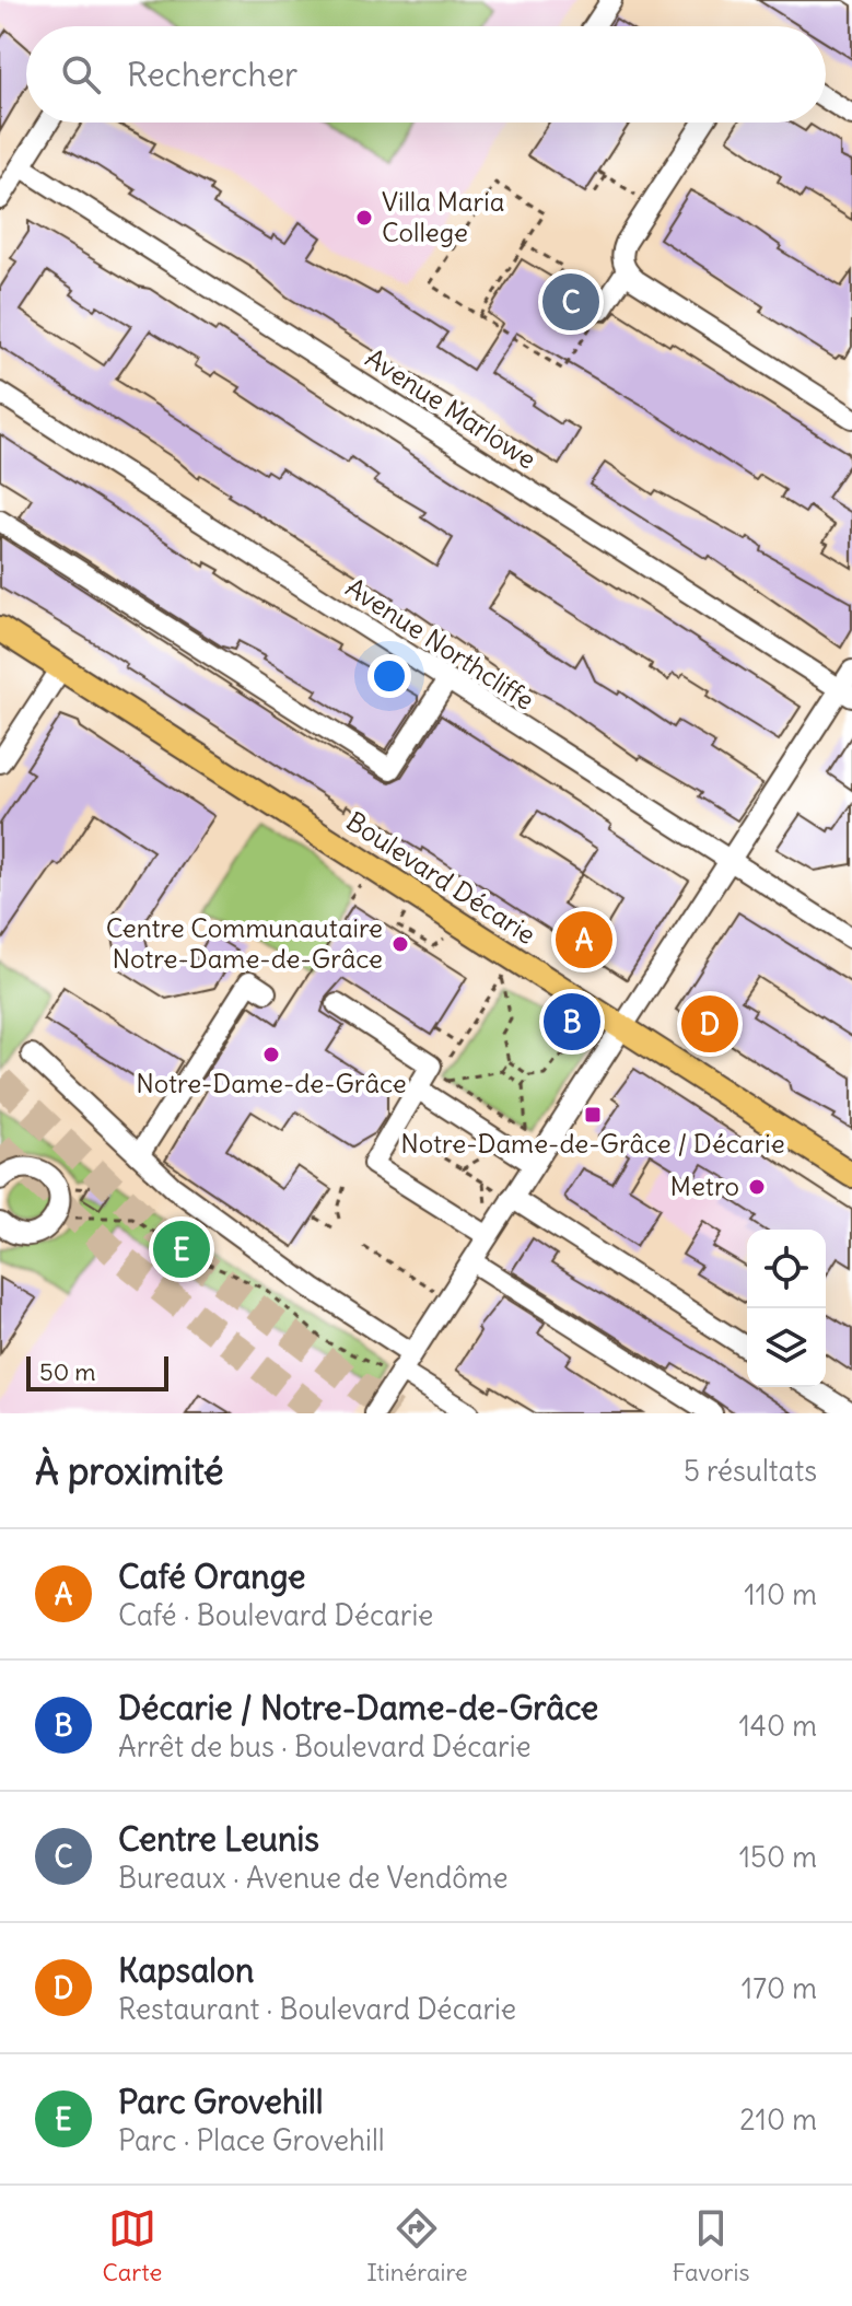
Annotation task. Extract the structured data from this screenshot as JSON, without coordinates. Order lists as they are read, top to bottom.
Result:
{
  "streets": {
    "main road": ["Boulevard Décarie"],
    "street": ["Avenue Marlowe", "Avenue Northcliffe"]
  },
  "places": {
    "other": [
      "Villa Maria College",
      "Centre Communautaire Notre-Dame-de-Grâce",
      "Notre-Dame-de-Grâce",
      "Metro"
    ],
    "transit": ["Notre-Dame-de-Grâce / Décarie"]
  },
  "scale_bar": "50 m",
  "page": {
    "search": "Rechercher",
    "pins": [
      "C",
      "A",
      "B",
      "D",
      "E"
    ],
    "scale": "50 m",
    "heading": ["À proximité", "5 résultats"],
    "list": [
      {
        "mark": "A",
        "name": "Café Orange",
        "note": "Café · Boulevard Décarie",
        "value": "110 m"
      },
      {
        "mark": "B",
        "name": "Décarie / Notre-Dame-de-Grâce",
        "note": "Arrêt de bus · Boulevard Décarie",
        "value": "140 m"
      },
      {
        "mark": "C",
        "name": "Centre Leunis",
        "note": "Bureaux · Avenue de Vendôme",
        "value": "150 m"
      },
      {
        "mark": "D",
        "name": "Kapsalon",
        "note": "Restaurant · Boulevard Décarie",
        "value": "170 m"
      },
      {
        "mark": "E",
        "name": "Parc Grovehill",
        "note": "Parc · Place Grovehill",
        "value": "210 m"
      }
    ],
    "nav": ["Carte", "Itinéraire", "Favoris"]
  }
}
